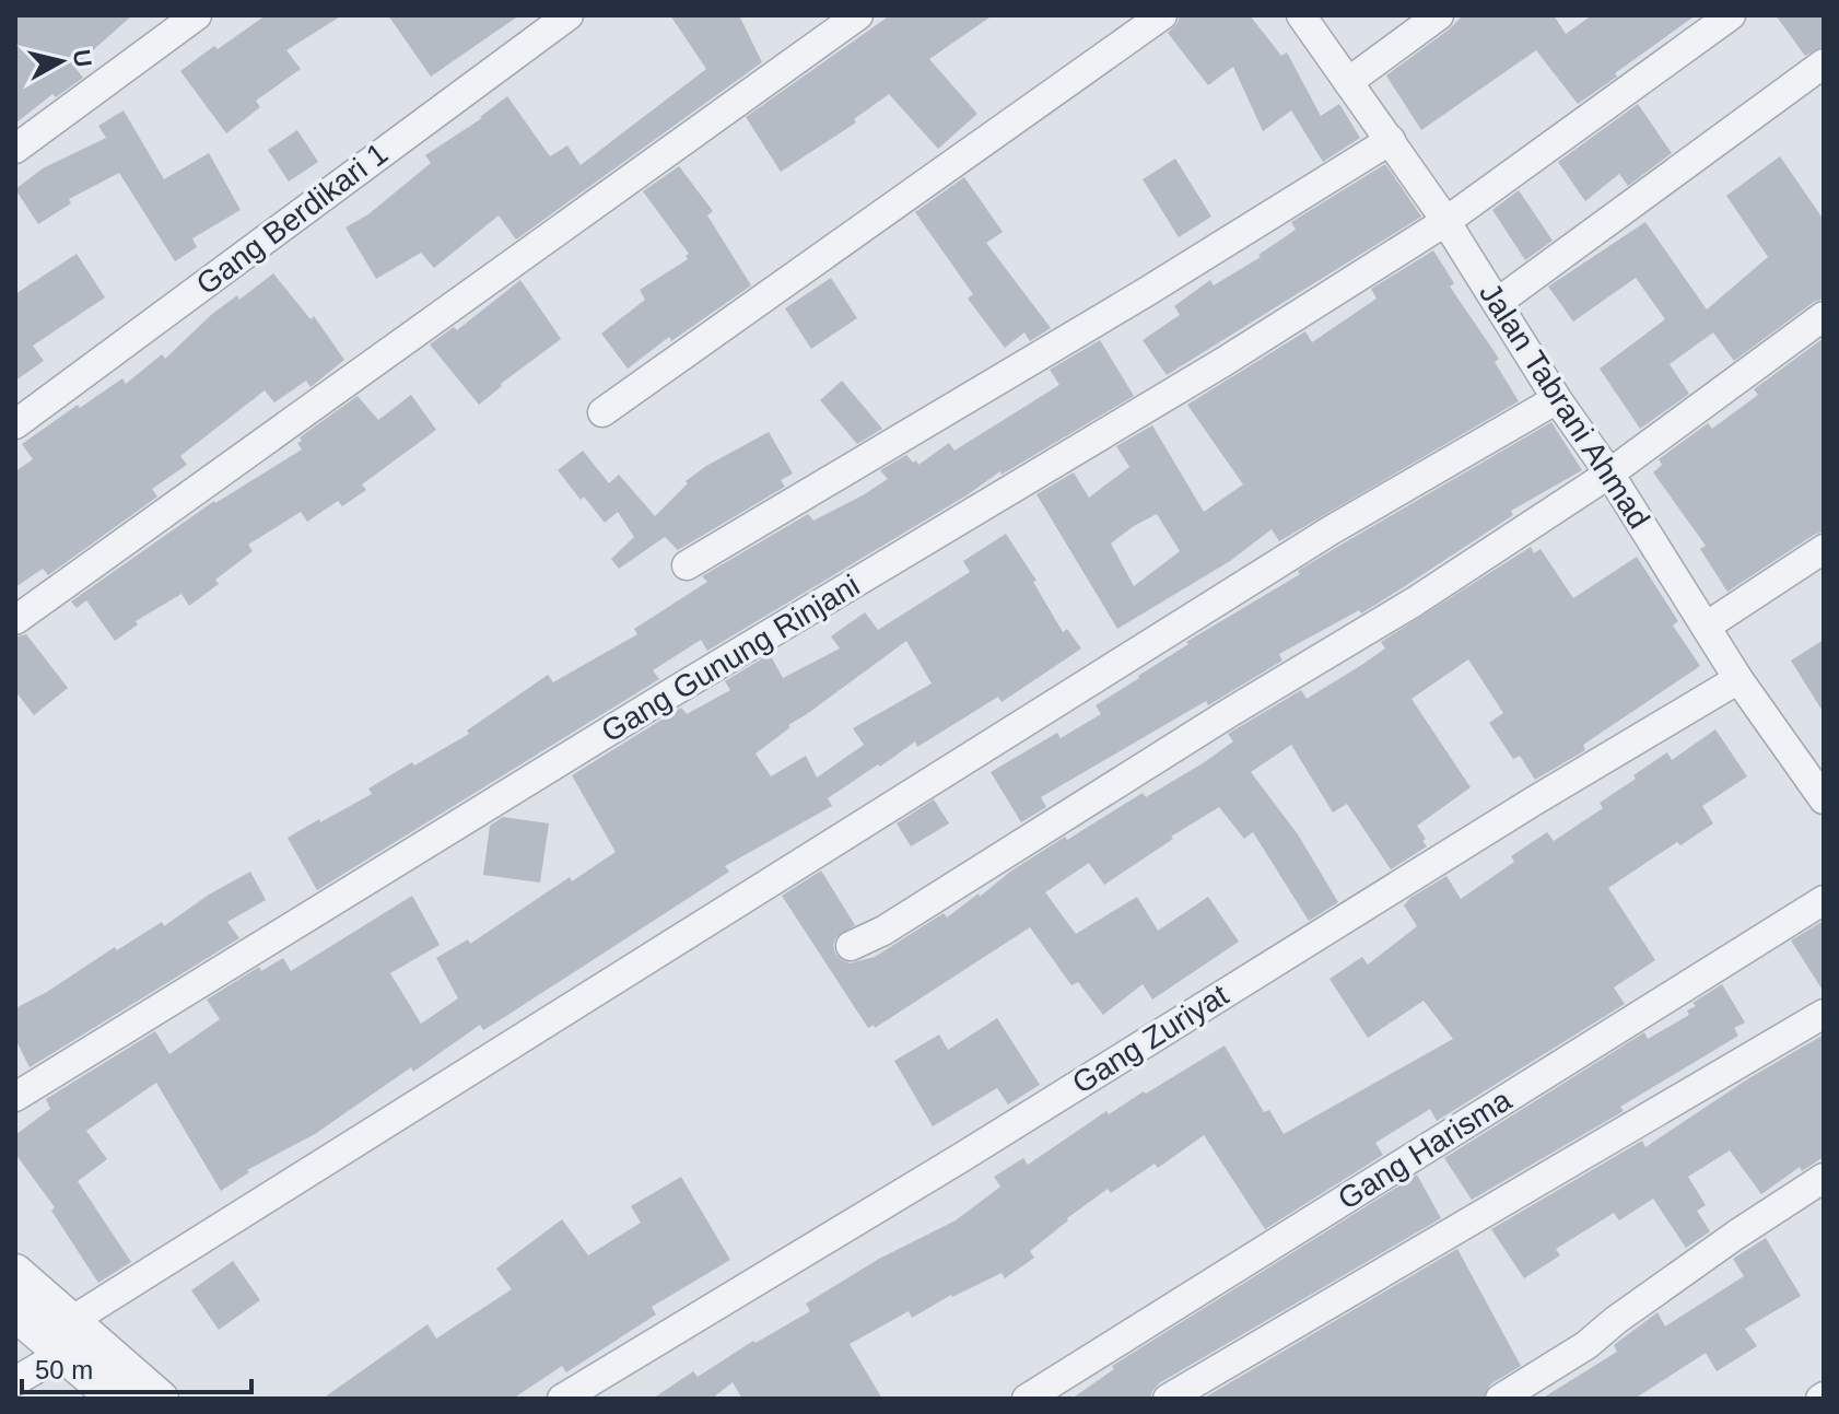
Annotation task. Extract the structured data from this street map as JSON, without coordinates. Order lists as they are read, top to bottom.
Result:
{
  "streets": {
    "street": [
      "Gang Berdikari 1",
      "Jalan Tabrani Ahmad",
      "Gang Gunung Rinjani",
      "Gang Zuriyat",
      "Gang Harisma"
    ]
  },
  "crossings": [
    ["Jalan Tabrani Ahmad", "Gang Gunung Rinjani"],
    ["Jalan Tabrani Ahmad", "Gang Zuriyat"]
  ],
  "scale_bar": "50 m",
  "north": "right"
}
